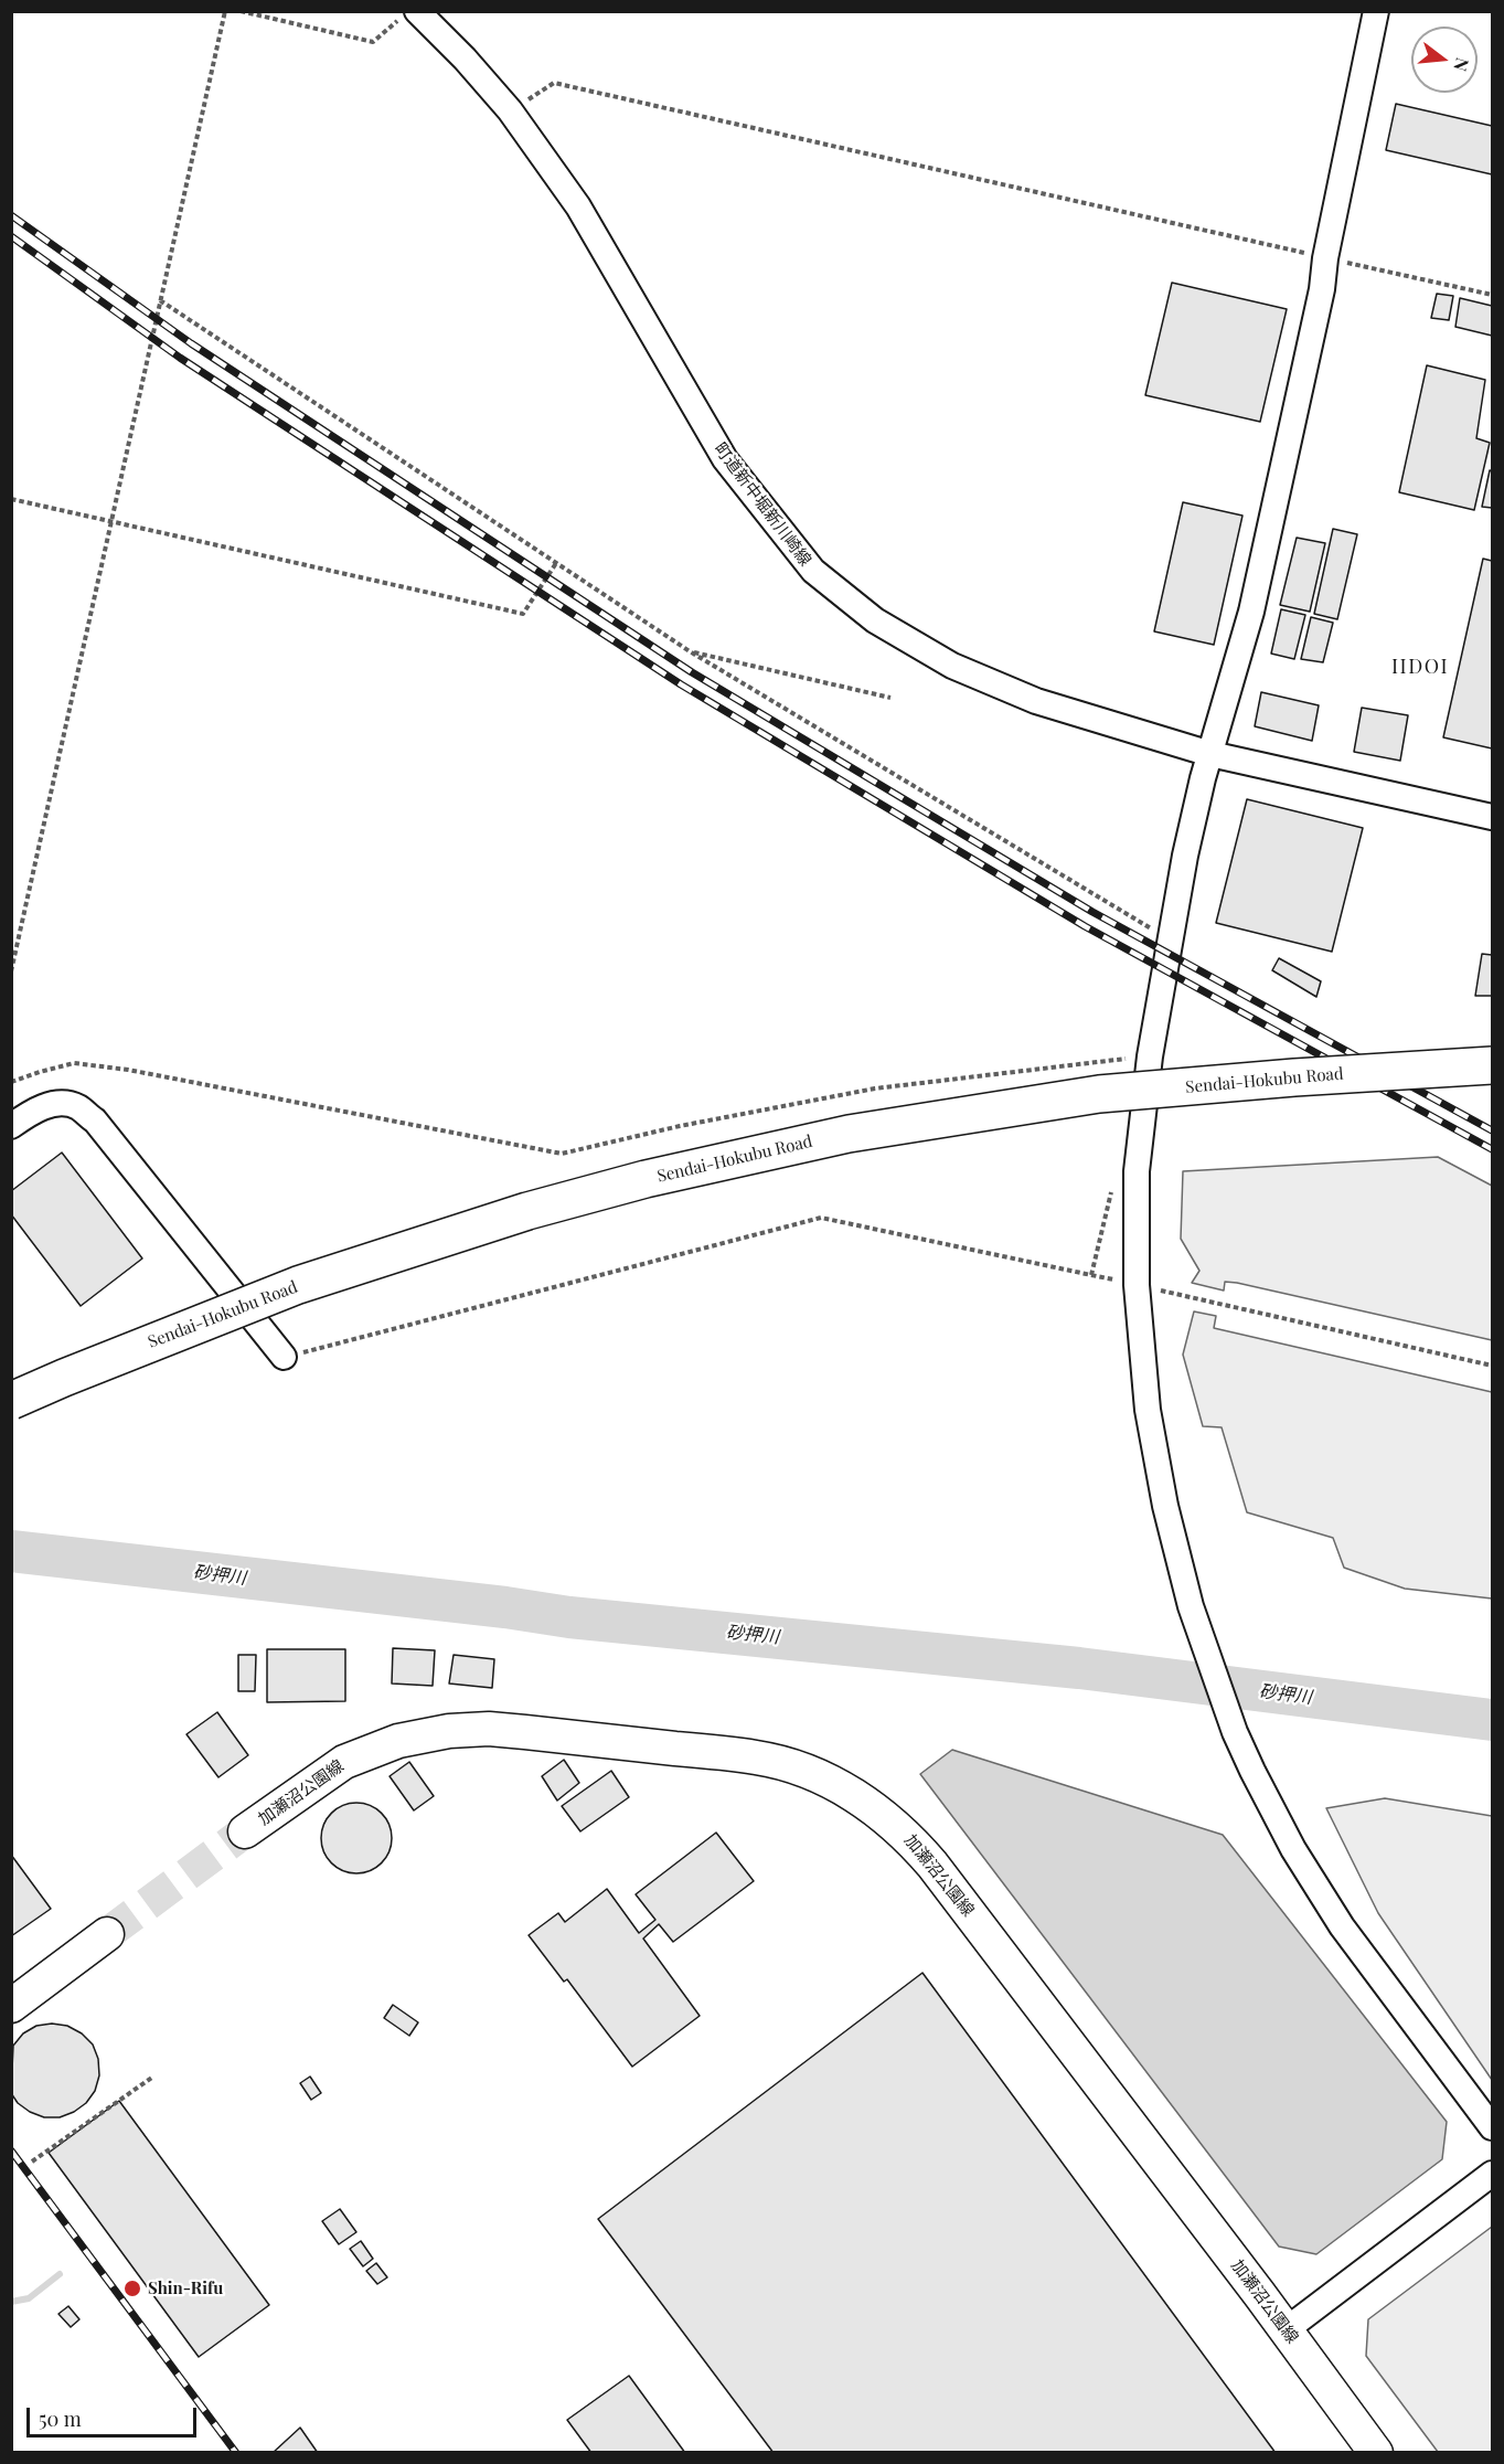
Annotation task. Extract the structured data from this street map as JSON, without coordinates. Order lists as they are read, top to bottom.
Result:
{
  "streets": {
    "highway": ["Sendai-Hokubu Road"],
    "main road": ["加瀬沼公園線"],
    "street": ["町道新中堀新川崎線"]
  },
  "districts": ["IIDOI"],
  "water": ["砂押川"],
  "places": ["Shin-Rifu"],
  "scale_bar": "50 m",
  "north": "right"
}
